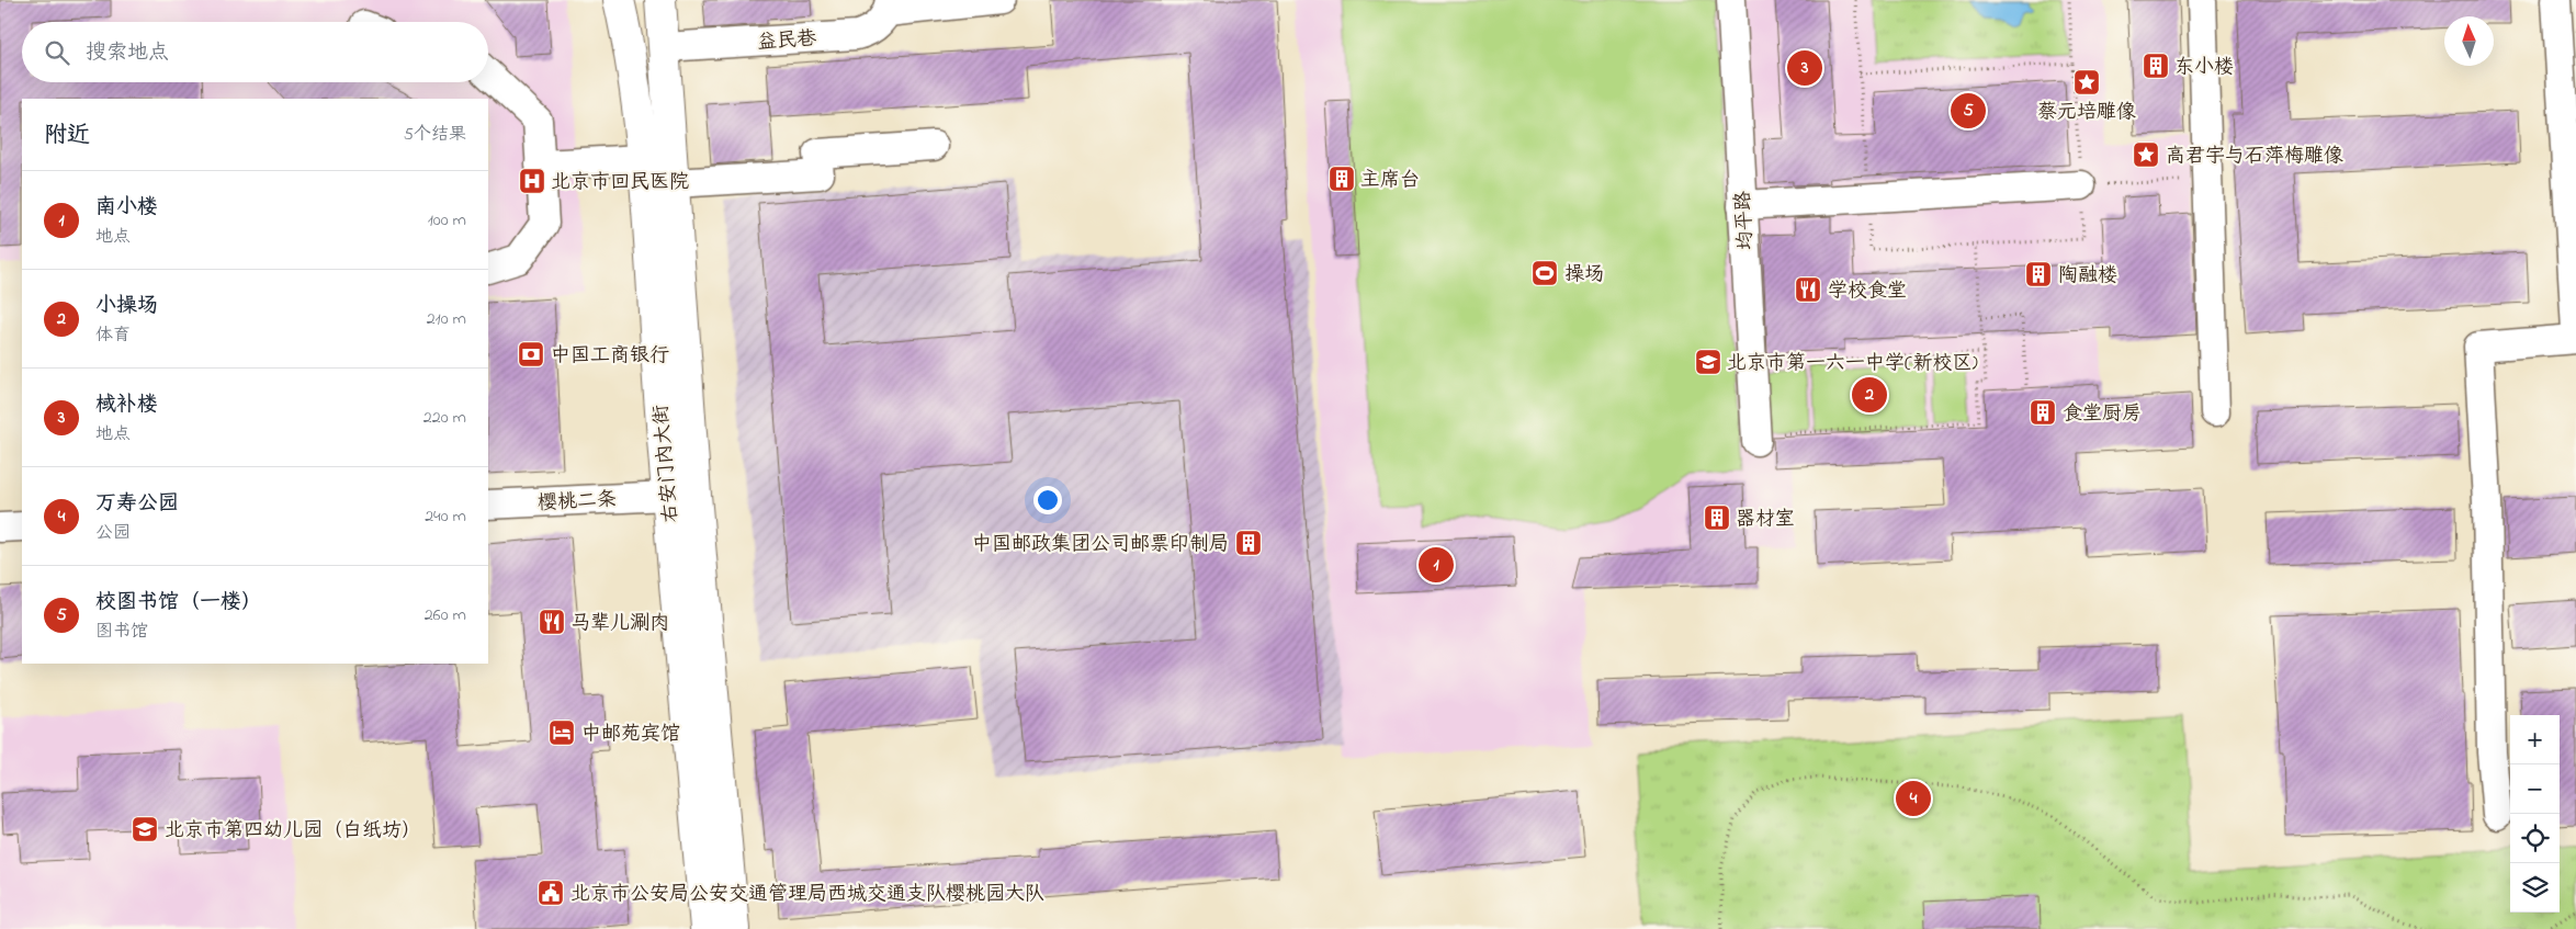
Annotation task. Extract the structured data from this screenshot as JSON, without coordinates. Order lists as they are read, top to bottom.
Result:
{
  "streets": {
    "main road": ["右安门内大街"],
    "street": ["益民巷", "均平路", "樱桃二条"]
  },
  "crossings": [
    ["益民巷", "右安门内大街"],
    ["右安门内大街", "樱桃二条"]
  ],
  "places": {
    "building": [
      "东小楼",
      "主席台",
      "陶融楼",
      "食堂厨房",
      "器材室",
      "中国邮政集团公司邮票印制局"
    ],
    "place": ["蔡元培雕像", "高君宇与石萍梅雕像"],
    "hospital": ["北京市回民医院"],
    "sports": ["操场"],
    "restaurant": ["学校食堂", "马辈儿涮肉"],
    "bank": ["中国工商银行"],
    "school or university": ["北京市第一六一中学(新校区)", "北京市第四幼儿园（白纸坊）"],
    "hotel": ["中邮苑宾馆"],
    "public building": ["北京市公安局公安交通管理局西城交通支队樱桃园大队"]
  },
  "north": "top",
  "page": {
    "search": "搜索地点",
    "pins": [
      "3",
      "5",
      "2",
      "1",
      "4"
    ],
    "heading": ["附近", "5个结果"],
    "list": [
      {
        "mark": "1",
        "name": "南小楼",
        "note": "地点",
        "value": "100 m"
      },
      {
        "mark": "2",
        "name": "小操场",
        "note": "体育",
        "value": "210 m"
      },
      {
        "mark": "3",
        "name": "棫补楼",
        "note": "地点",
        "value": "220 m"
      },
      {
        "mark": "4",
        "name": "万寿公园",
        "note": "公园",
        "value": "240 m"
      },
      {
        "mark": "5",
        "name": "校图书馆（一楼）",
        "note": "图书馆",
        "value": "260 m"
      }
    ],
    "map_buttons": ["+", "−"]
  }
}
